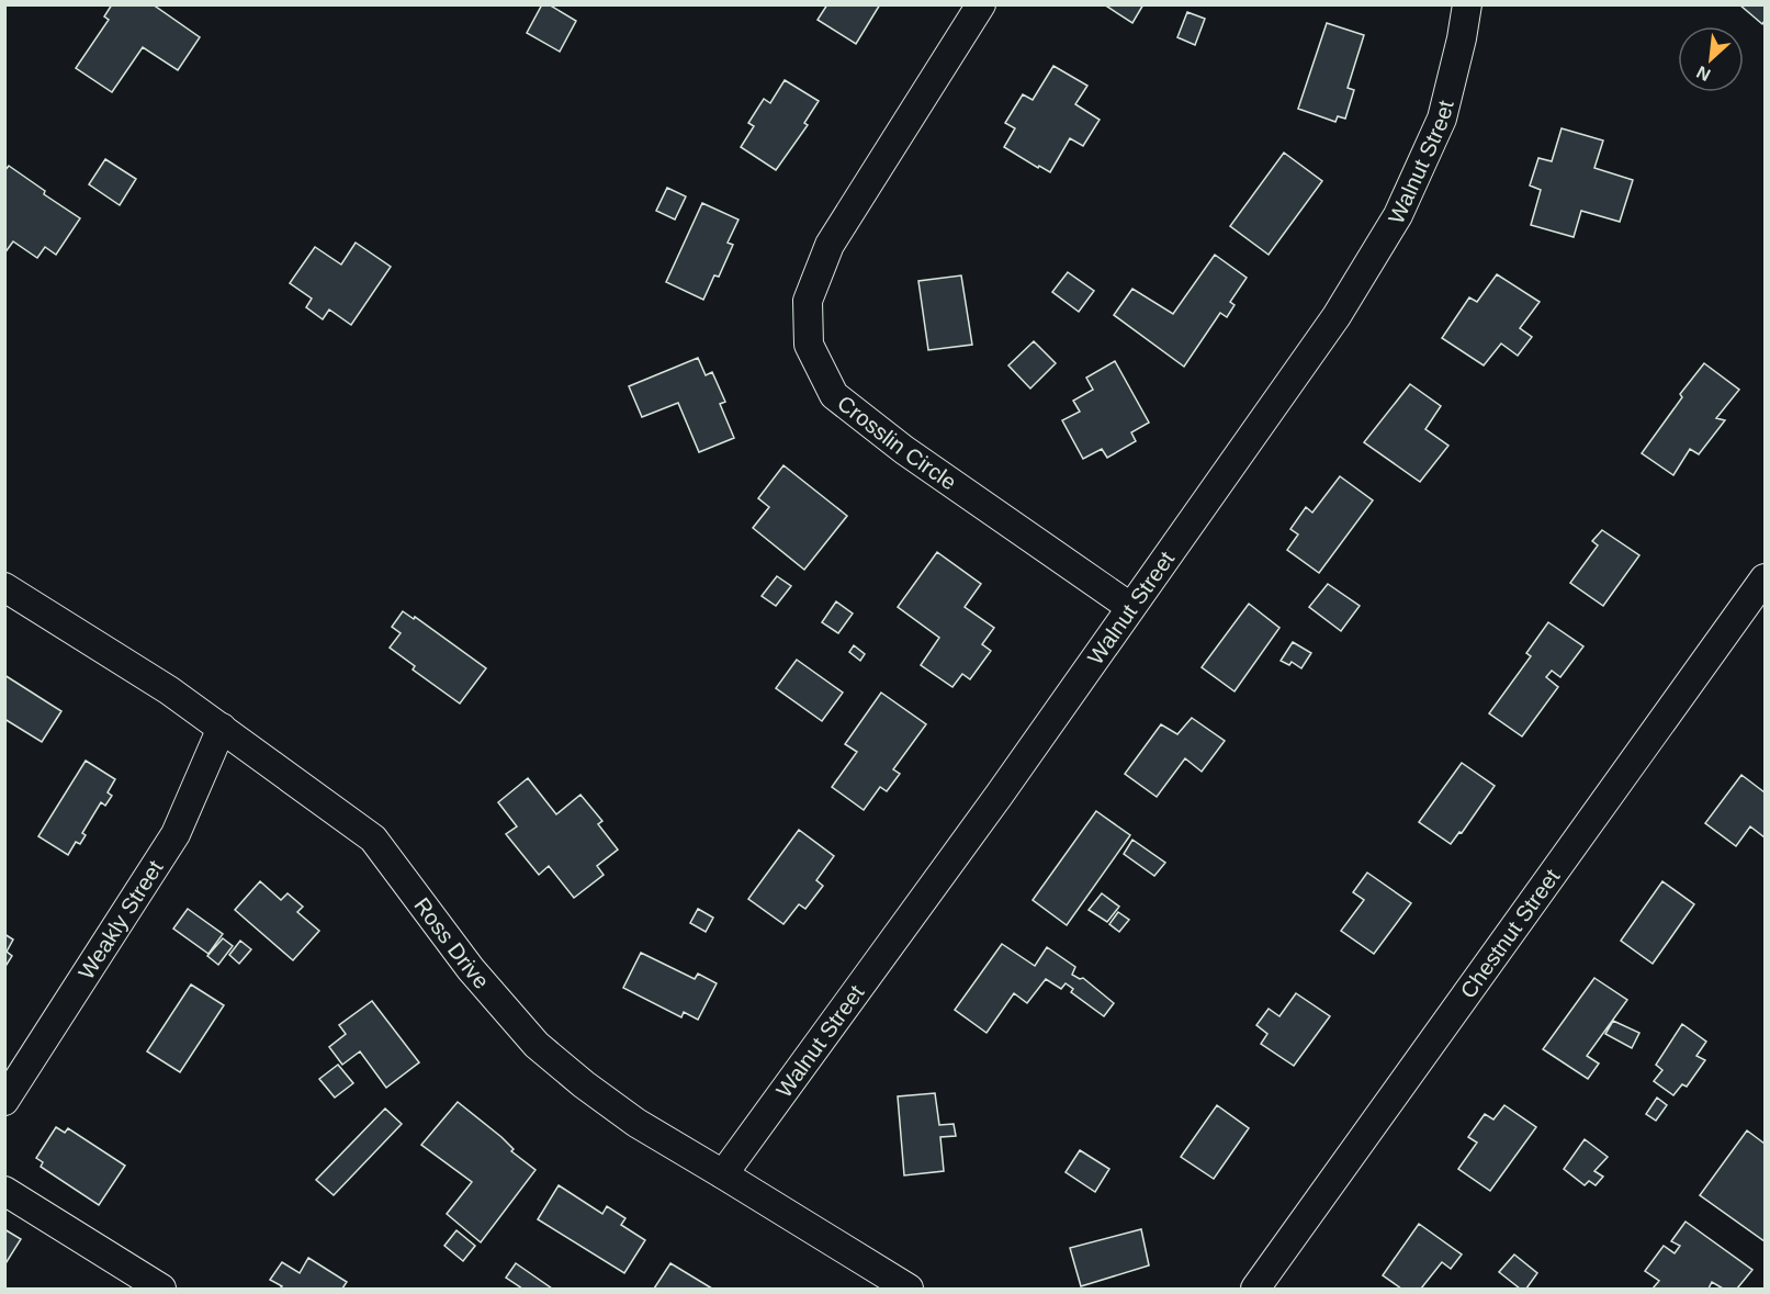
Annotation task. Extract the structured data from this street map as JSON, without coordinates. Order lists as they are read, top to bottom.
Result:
{
  "streets": {
    "street": [
      "Walnut Street",
      "Crosslin Circle",
      "Weakly Street",
      "Chestnut Street",
      "Ross Drive"
    ]
  },
  "crossings": [
    ["Walnut Street", "Crosslin Circle"],
    ["Walnut Street", "Ross Drive"],
    ["Weakly Street", "Ross Drive"]
  ],
  "north": "bottom left"
}
